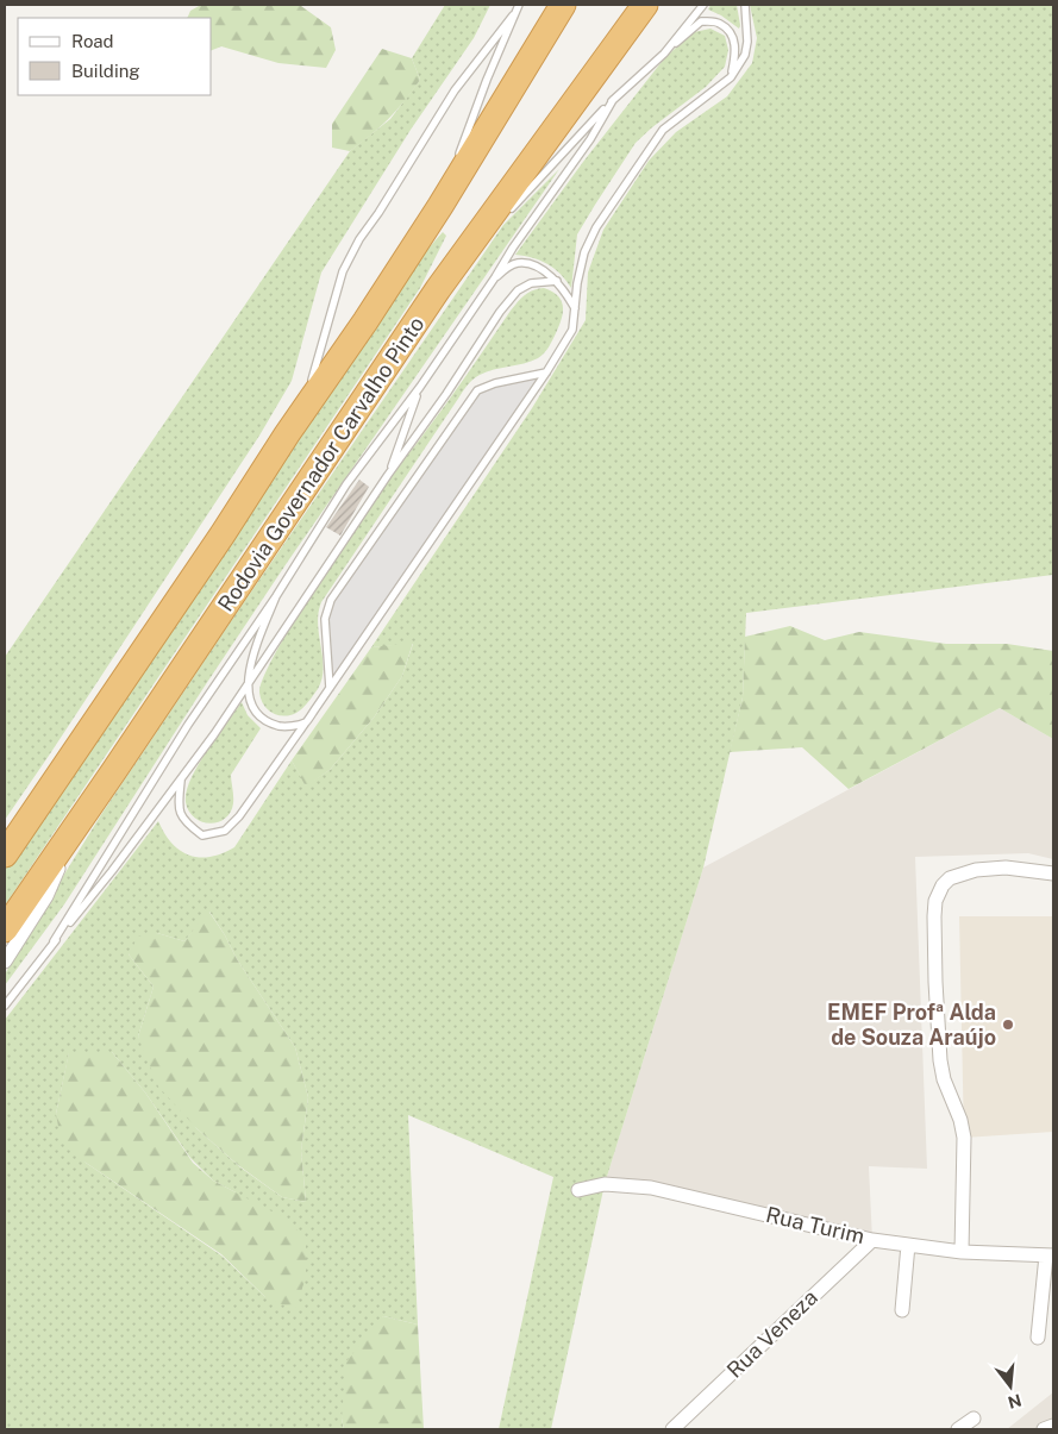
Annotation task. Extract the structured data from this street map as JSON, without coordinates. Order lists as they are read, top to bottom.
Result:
{
  "streets": {
    "highway": ["Rodovia Governador Carvalho Pinto"],
    "street": ["Rua Turim", "Rua Veneza"]
  },
  "crossings": [
    ["Rua Turim", "Rua Veneza"]
  ],
  "places": ["EMEF Profª Alda de Souza Araújo"],
  "legend": ["Road", "Building"],
  "north": "bottom"
}
